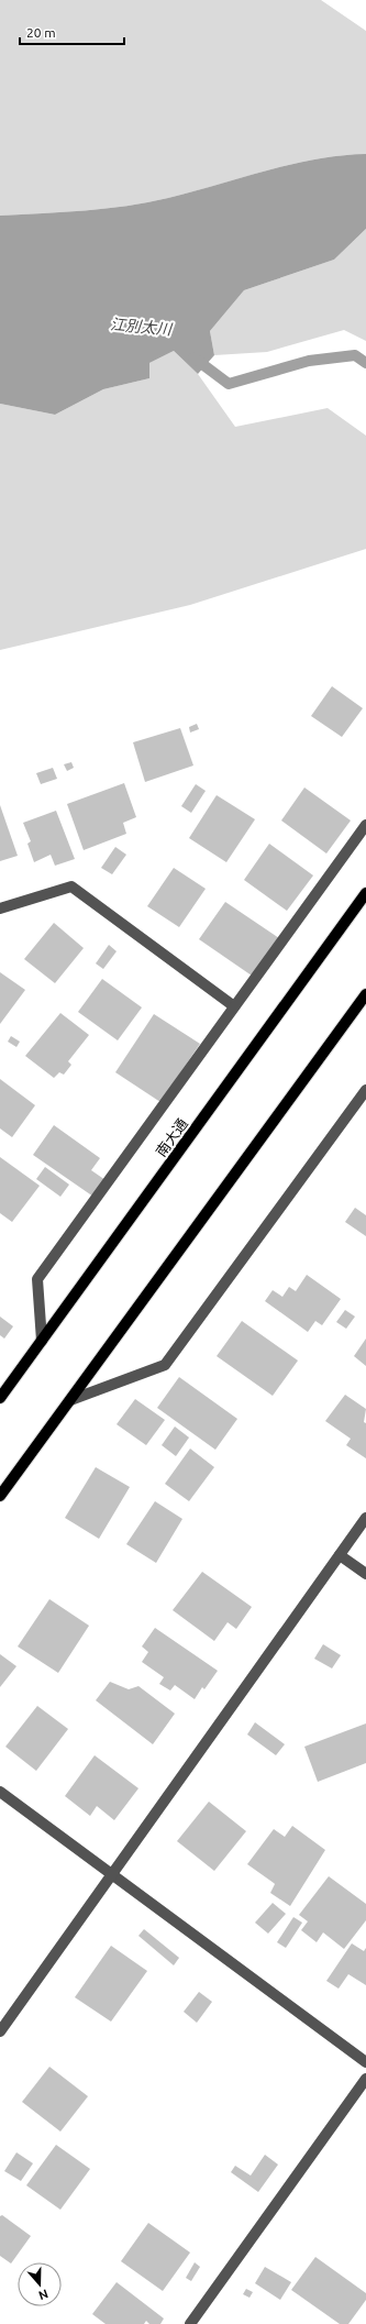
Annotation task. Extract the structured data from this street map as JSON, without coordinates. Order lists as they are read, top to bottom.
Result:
{
  "streets": {
    "main road": ["南大通"]
  },
  "water": ["江別太川"],
  "scale_bar": "20 m",
  "north": "bottom"
}
